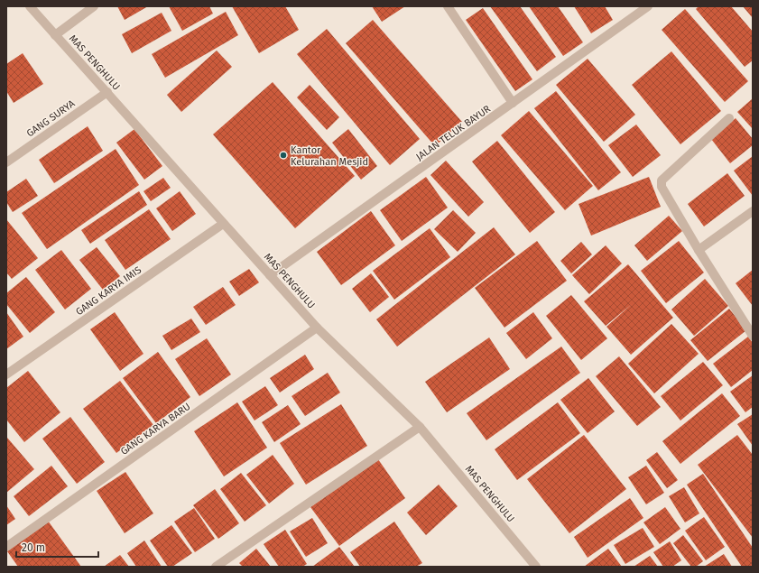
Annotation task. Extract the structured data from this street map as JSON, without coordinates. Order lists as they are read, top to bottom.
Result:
{
  "streets": {
    "street": [
      "MAS PENGHULU",
      "GANG SURYA",
      "JALAN TELUK BAYUR",
      "GANG KARYA IMIS",
      "GANG KARYA BARU"
    ]
  },
  "crossings": [
    ["MAS PENGHULU", "GANG SURYA"],
    ["MAS PENGHULU", "JALAN TELUK BAYUR"],
    ["MAS PENGHULU", "GANG KARYA IMIS"],
    ["MAS PENGHULU", "GANG KARYA BARU"]
  ],
  "places": ["Kantor Kelurahan Mesjid"],
  "scale_bar": "20 m"
}
